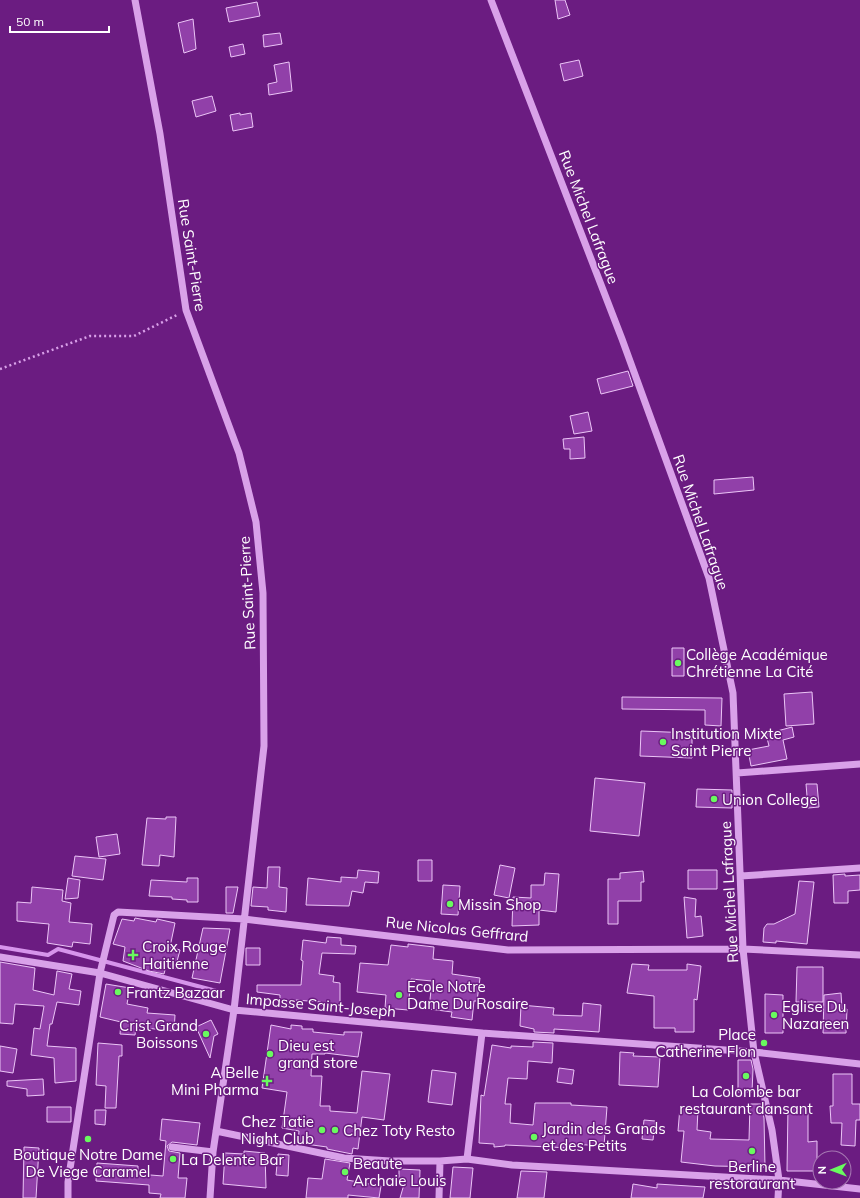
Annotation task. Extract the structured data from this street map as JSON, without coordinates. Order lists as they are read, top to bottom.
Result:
{
  "streets": {
    "street": [
      "Rue Michel Lafrague",
      "Rue Saint-Pierre",
      "Rue Nicolas Geffrard",
      "Impasse Saint-Joseph"
    ]
  },
  "crossings": [
    ["Rue Michel Lafrague", "Rue Nicolas Geffrard"],
    ["Rue Michel Lafrague", "Impasse Saint-Joseph"],
    ["Rue Saint-Pierre", "Rue Nicolas Geffrard"],
    ["Rue Saint-Pierre", "Impasse Saint-Joseph"],
    ["Rue Nicolas Geffrard", "Impasse Saint-Joseph"]
  ],
  "places": {
    "other": [
      "Collège Académique Chrétienne La Cité",
      "Institution Mixte Saint Pierre",
      "Union College",
      "Missin Shop",
      "Frantz Bazaar",
      "Ecole Notre Dame Du Rosaire",
      "Eglise Du Nazareen",
      "Crist Grand Boissons",
      "Place Catherine Flon",
      "Dieu est grand store",
      "La Colombe bar restaurant dansant",
      "Chez Tatie Night Club",
      "Chez Toty Resto",
      "Jardin des Grands et des Petits",
      "Boutique Notre Dame De Viege Caramel",
      "Berline restoraurant",
      "La Delente Bar",
      "Beaute Archaie Louis"
    ],
    "health": ["Croix Rouge Haitienne", "A Belle Mini Pharma"]
  },
  "scale_bar": "50 m",
  "north": "left"
}
